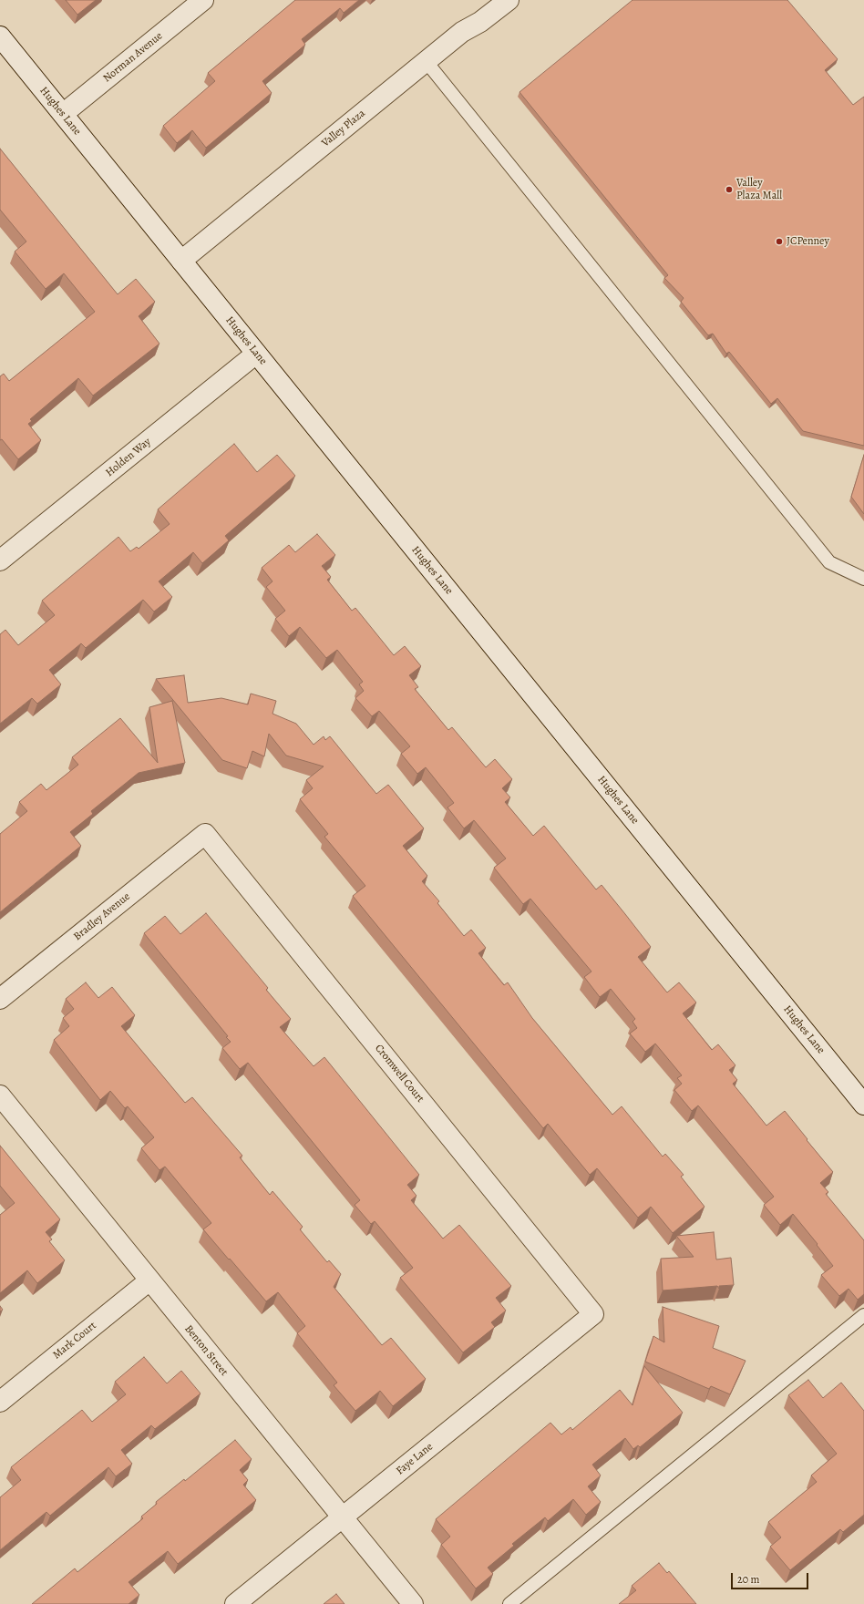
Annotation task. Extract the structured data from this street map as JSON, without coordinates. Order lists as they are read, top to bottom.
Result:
{
  "streets": {
    "street": [
      "Norman Avenue",
      "Hughes Lane",
      "Valley Plaza",
      "Holden Way",
      "Bradley Avenue",
      "Cromwell Court",
      "Mark Court",
      "Benton Street",
      "Faye Lane"
    ]
  },
  "crossings": [
    ["Norman Avenue", "Hughes Lane"],
    ["Hughes Lane", "Valley Plaza"],
    ["Hughes Lane", "Holden Way"],
    ["Bradley Avenue", "Cromwell Court"],
    ["Cromwell Court", "Faye Lane"],
    ["Mark Court", "Benton Street"],
    ["Benton Street", "Faye Lane"]
  ],
  "places": ["Valley Plaza Mall", "JCPenney"],
  "scale_bar": "20 m"
}
